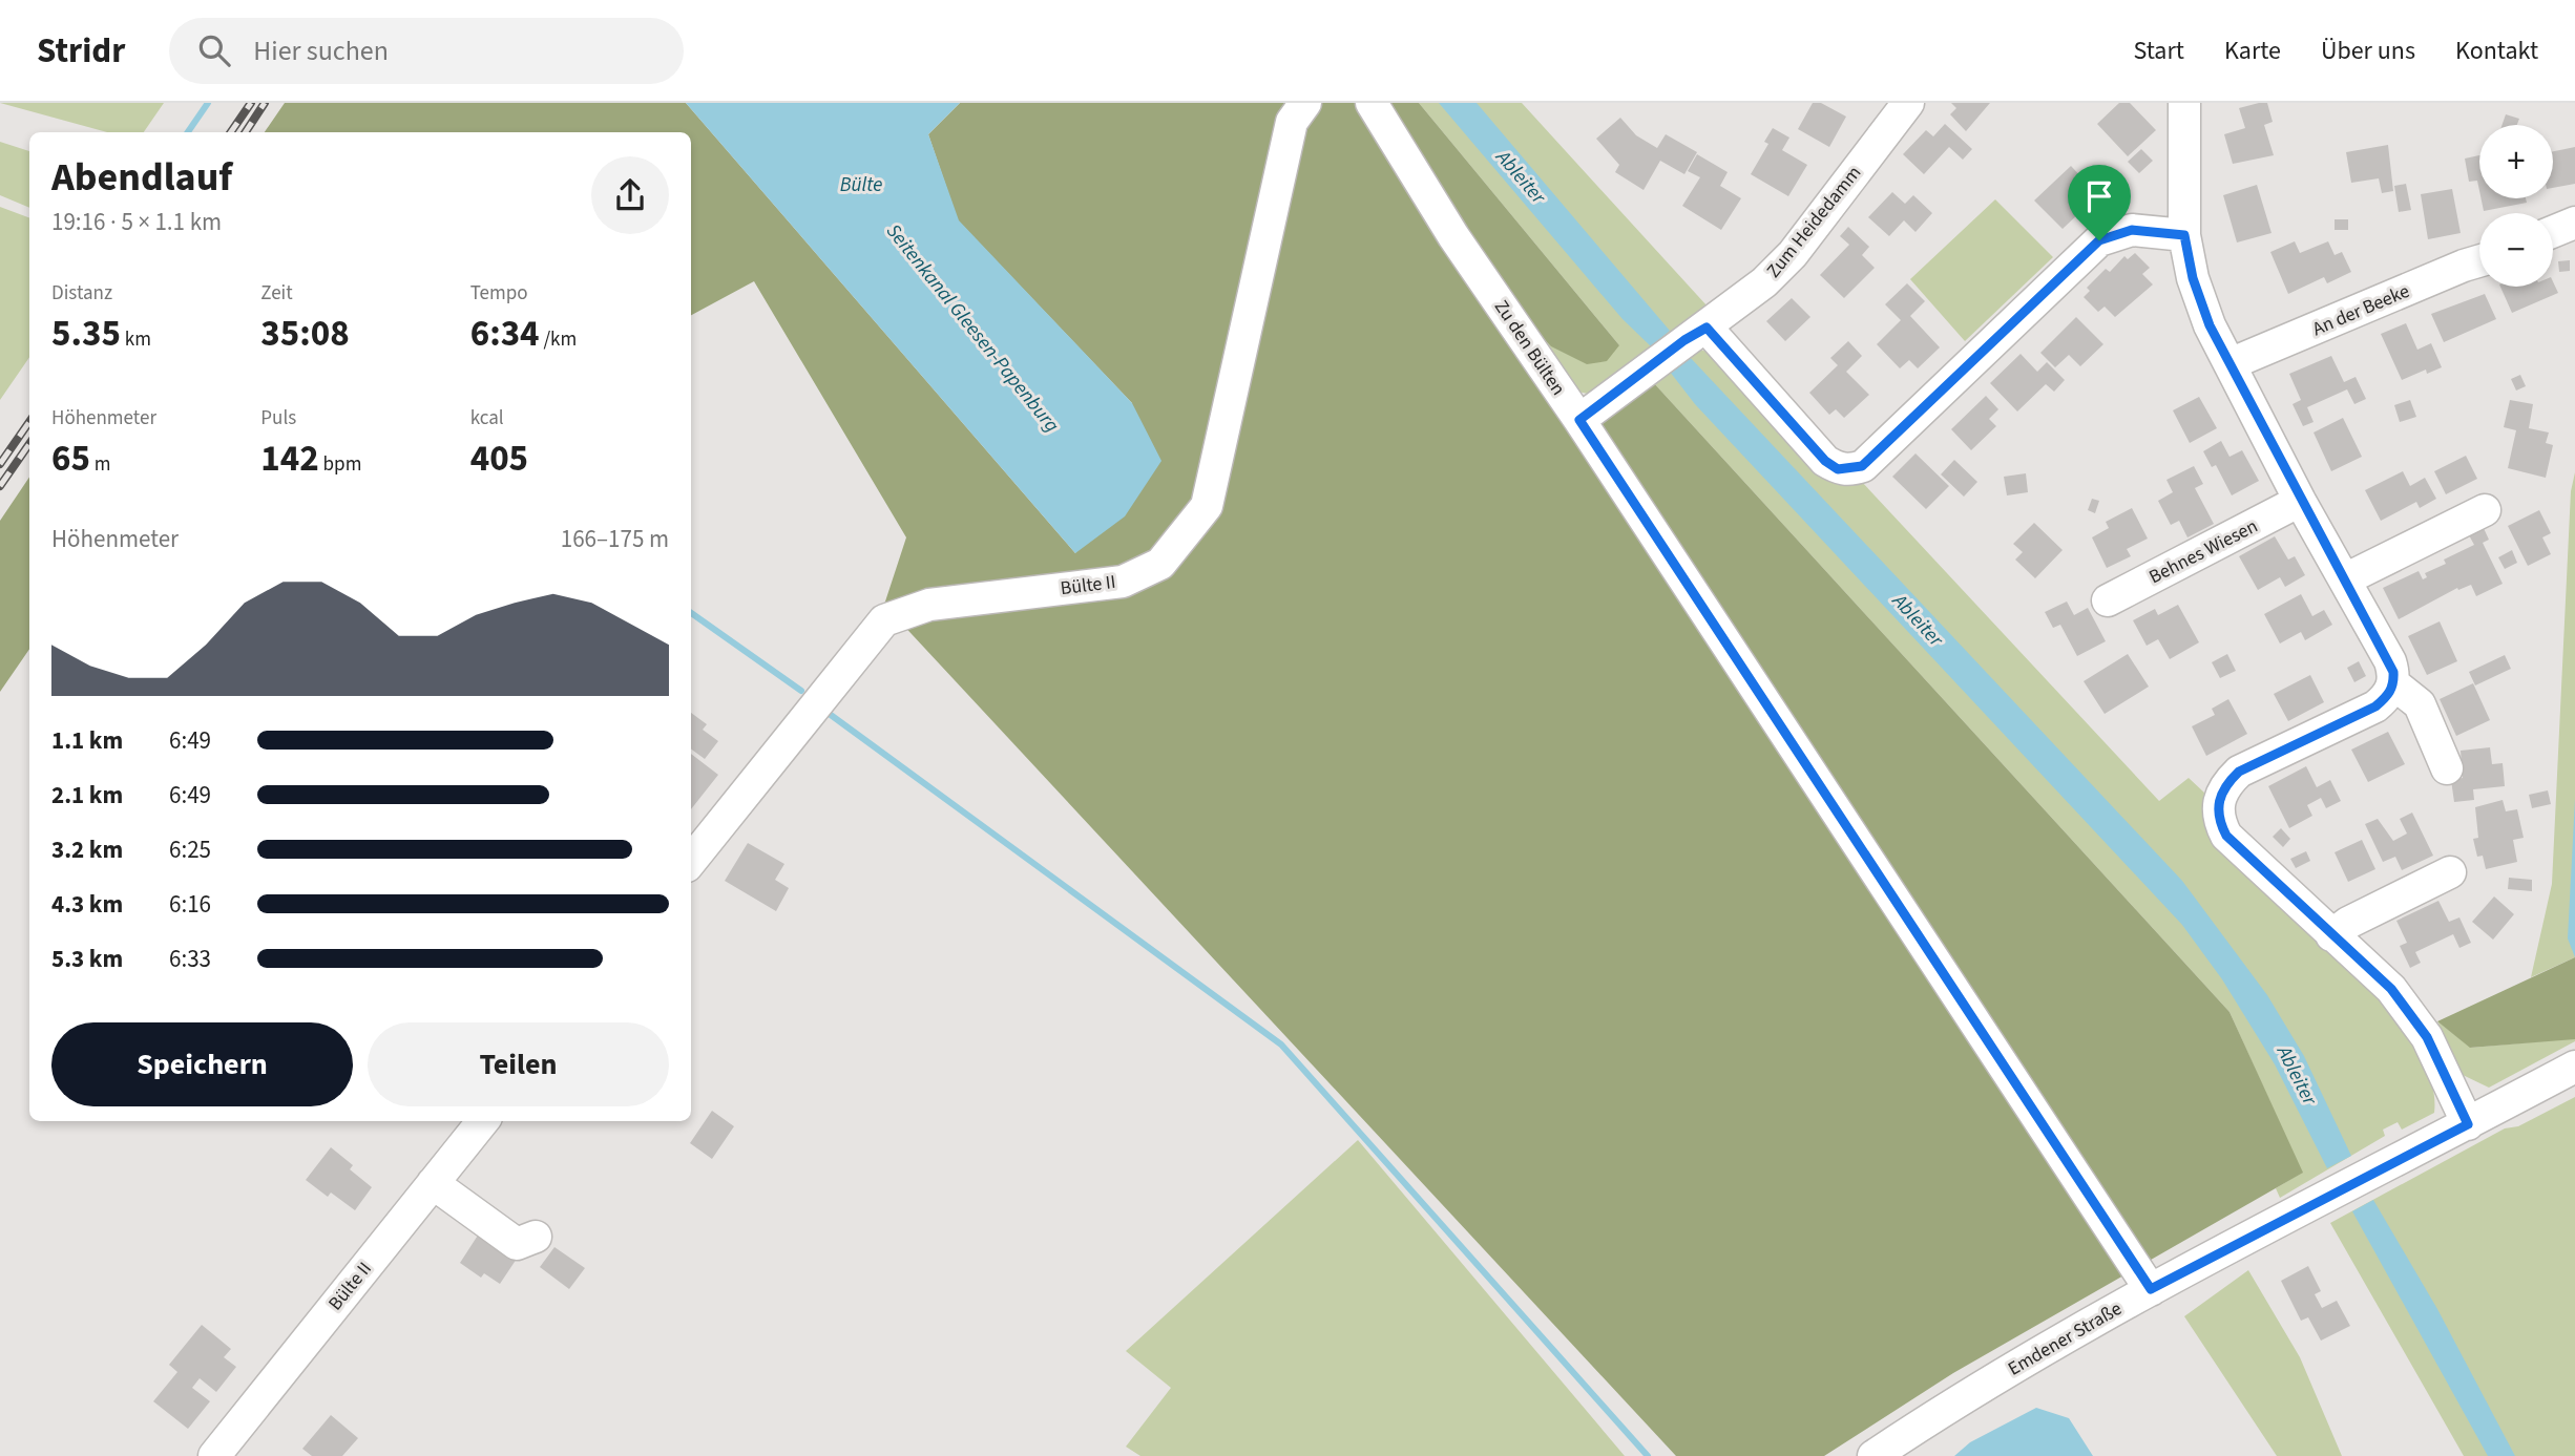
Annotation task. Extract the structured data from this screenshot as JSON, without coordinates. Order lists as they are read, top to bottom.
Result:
{
  "streets": {
    "street": [
      "Zum Heidedamm",
      "An der Beeke",
      "Zu den Bülten",
      "Behnes Wiesen",
      "Bülte II",
      "Emdener Straße"
    ]
  },
  "crossings": [
    ["Zum Heidedamm", "Zu den Bülten"],
    ["Zu den Bülten", "Emdener Straße"]
  ],
  "water": ["Ableiter", "Bülte", "Seitenkanal Gleesen-Papenburg"],
  "page": {
    "header": "Stridr",
    "search": "Hier suchen",
    "nav": [
      "Start",
      "Karte",
      "Über uns",
      "Kontakt"
    ],
    "map_buttons": ["+", "−"],
    "heading": ["Abendlauf", "19:16 · 5 × 1.1 km"],
    "stats": [
      ["Distanz", "5.35 km"],
      ["Zeit", "35:08"],
      ["Tempo", "6:34 /km"],
      ["Höhenmeter", "65 m"],
      ["Puls", "142 bpm"],
      ["kcal", "405"]
    ],
    "chart": ["Höhenmeter", "166–175 m"],
    "list": [
      {
        "name": "1.1 km",
        "note": "6:49"
      },
      {
        "name": "2.1 km",
        "note": "6:49"
      },
      {
        "name": "3.2 km",
        "note": "6:25"
      },
      {
        "name": "4.3 km",
        "note": "6:16"
      },
      {
        "name": "5.3 km",
        "note": "6:33"
      }
    ],
    "buttons": ["Speichern", "Teilen"]
  }
}
